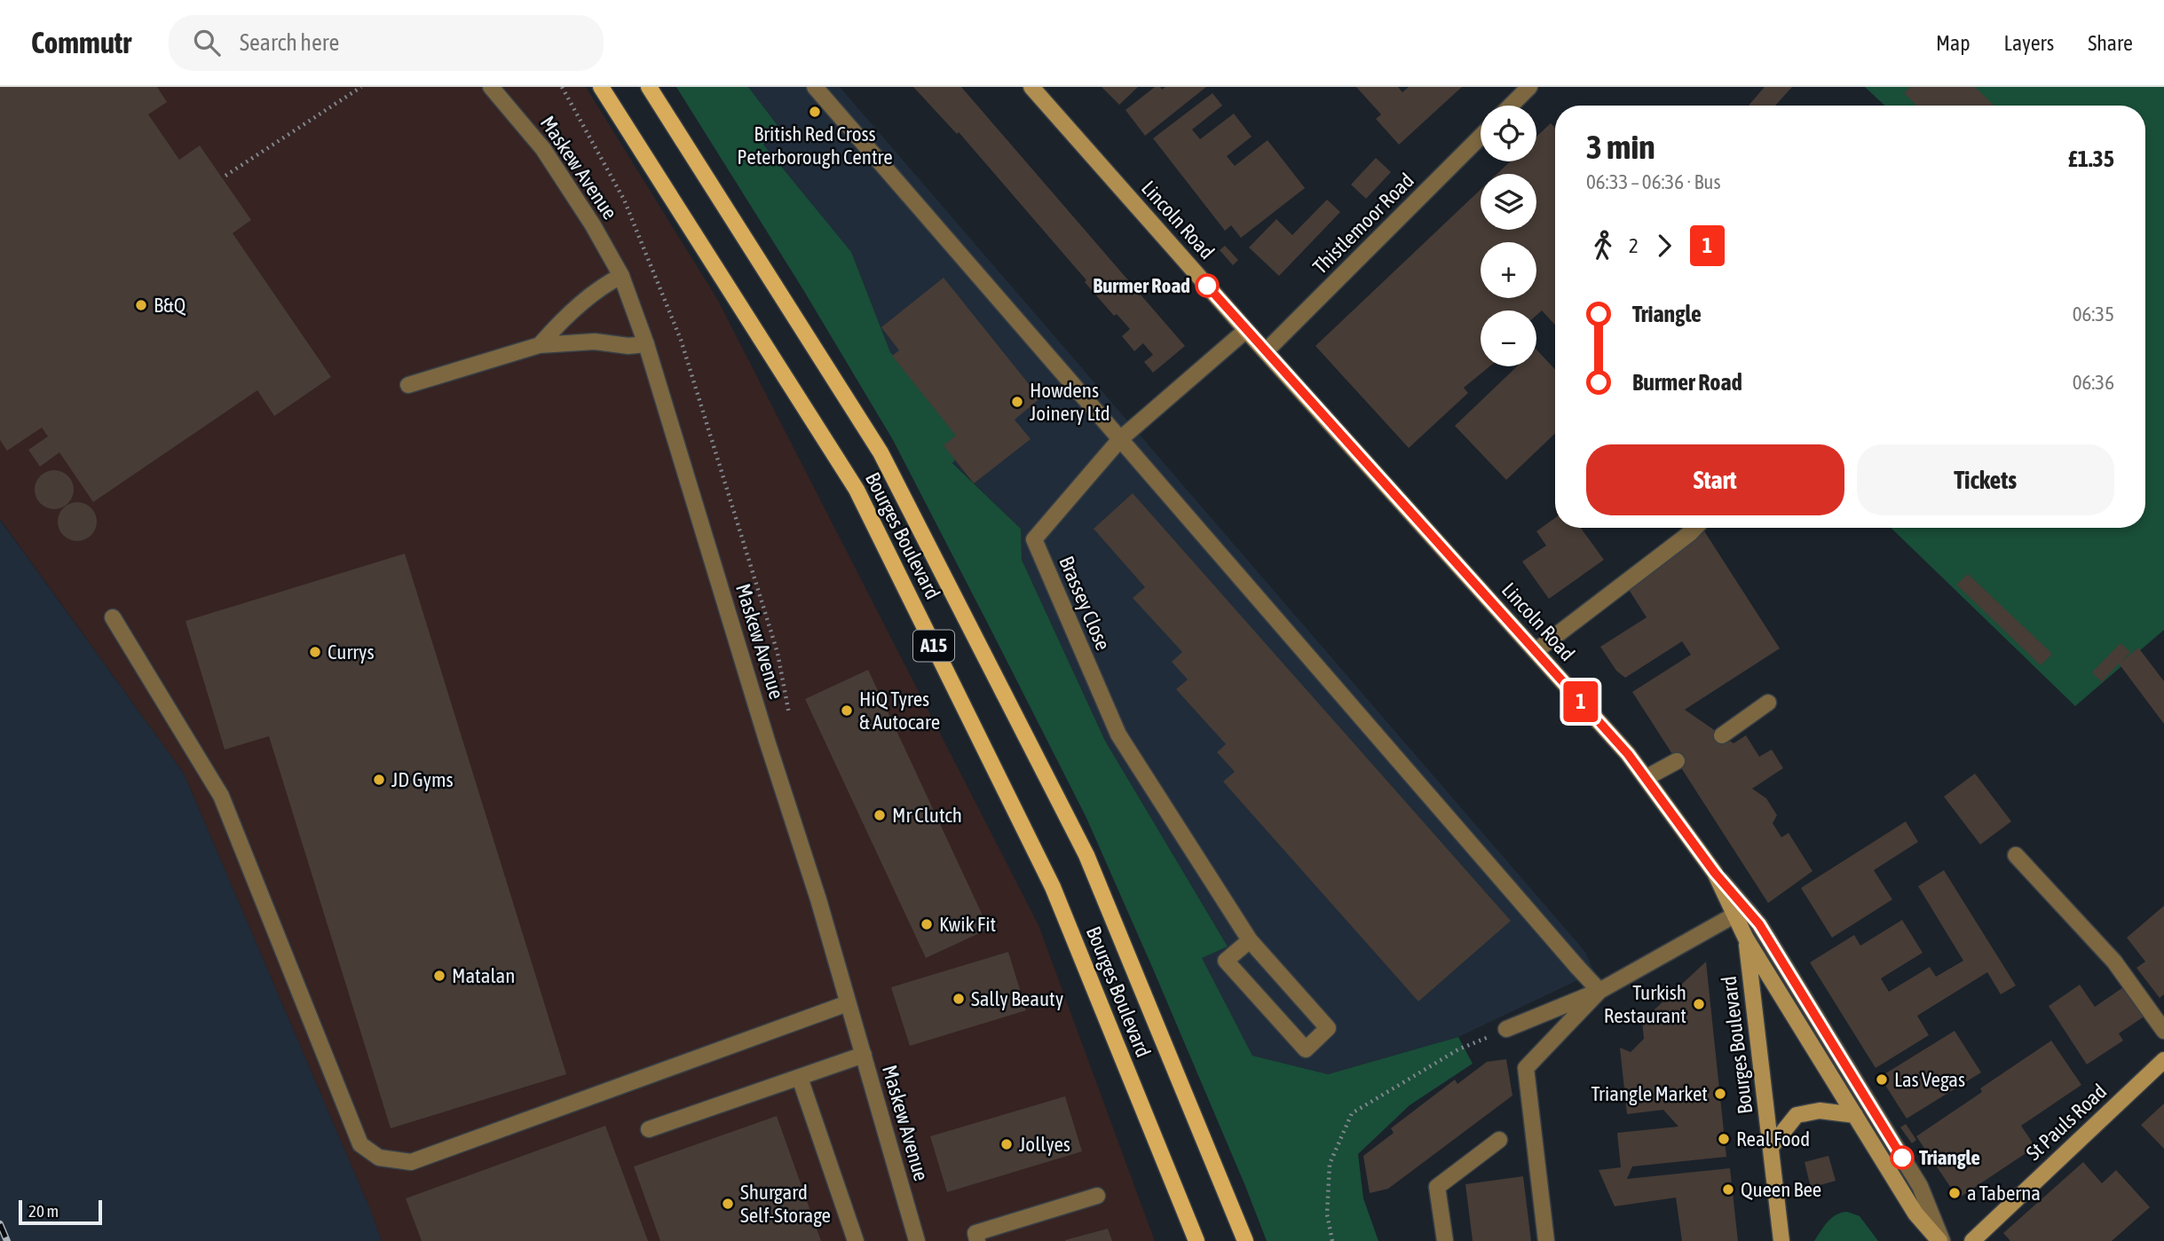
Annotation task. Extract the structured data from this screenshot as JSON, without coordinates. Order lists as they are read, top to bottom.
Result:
{
  "streets": {
    "main road": ["Bourges Boulevard", "A15"],
    "street": [
      "Maskew Avenue",
      "Lincoln Road",
      "Thistlemoor Road",
      "Brassey Close",
      "St Pauls Road"
    ]
  },
  "crossings": [
    ["Lincoln Road", "Thistlemoor Road"],
    ["Lincoln Road", "Bourges Boulevard"],
    ["Lincoln Road", "Brassey Close"]
  ],
  "places": [
    "British Red Cross Peterborough Centre",
    "Burmer Road",
    "B&Q",
    "Howdens Joinery Ltd",
    "Currys",
    "HiQ Tyres & Autocare",
    "JD Gyms",
    "Mr Clutch",
    "Kwik Fit",
    "Matalan",
    "Sally Beauty",
    "Turkish Restaurant",
    "Las Vegas",
    "Triangle Market",
    "Real Food",
    "Jollyes",
    "Triangle",
    "Queen Bee",
    "a Taberna",
    "Shurgard Self-Storage"
  ],
  "lines": ["bus line 1"],
  "scale_bar": "20 m",
  "page": {
    "header": "Commutr",
    "search": "Search here",
    "nav": ["Map", "Layers", "Share"],
    "on_map": "1",
    "map_buttons": ["+", "−"],
    "heading": ["3 min", "06:33 – 06:36 · Bus", "£1.35"],
    "legs": ["2", "1"],
    "list": [
      {
        "name": "Triangle",
        "value": "06:35"
      },
      {
        "name": "Burmer Road",
        "value": "06:36"
      }
    ],
    "buttons": ["Start", "Tickets"],
    "scale": "20 m"
  }
}
